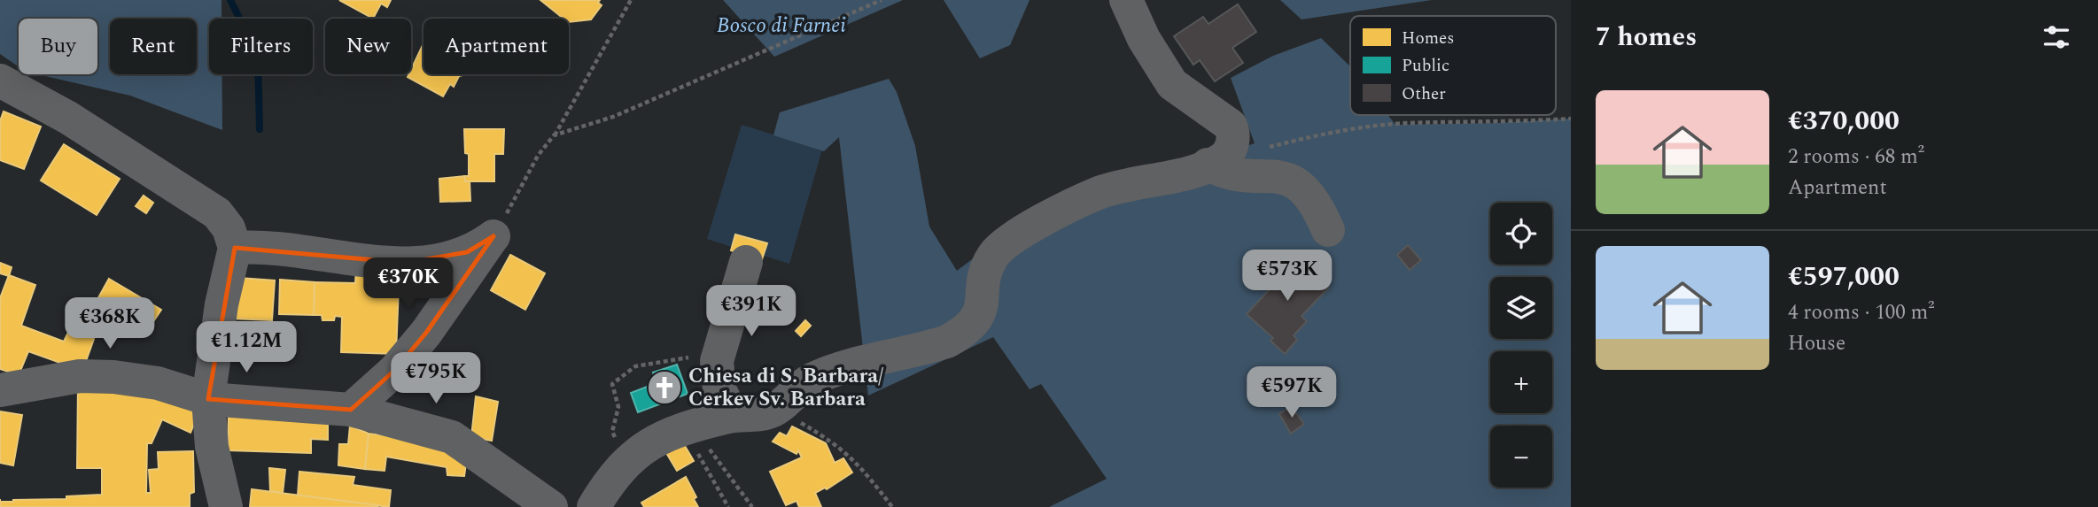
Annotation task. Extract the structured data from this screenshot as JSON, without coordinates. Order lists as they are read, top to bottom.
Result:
{
  "parks": ["Bosco di Farnei"],
  "places": {
    "church": ["Chiesa di S. Barbara/ Cerkev Sv. Barbara"]
  },
  "legend": ["Homes", "Public", "Other"],
  "page": {
    "heading": "7 homes",
    "chip": [
      "Buy",
      "Rent",
      "Filters",
      "New",
      "Apartment"
    ],
    "list": [
      {
        "name": "€370,000",
        "note": "2 rooms · 68 m² · Apartment"
      },
      {
        "name": "€597,000",
        "note": "4 rooms · 100 m² · House"
      }
    ],
    "map_buttons": ["+", "−"],
    "price": [
      "€573K",
      "€370K",
      "€391K",
      "€368K",
      "€1.12M",
      "€795K",
      "€597K"
    ]
  }
}
